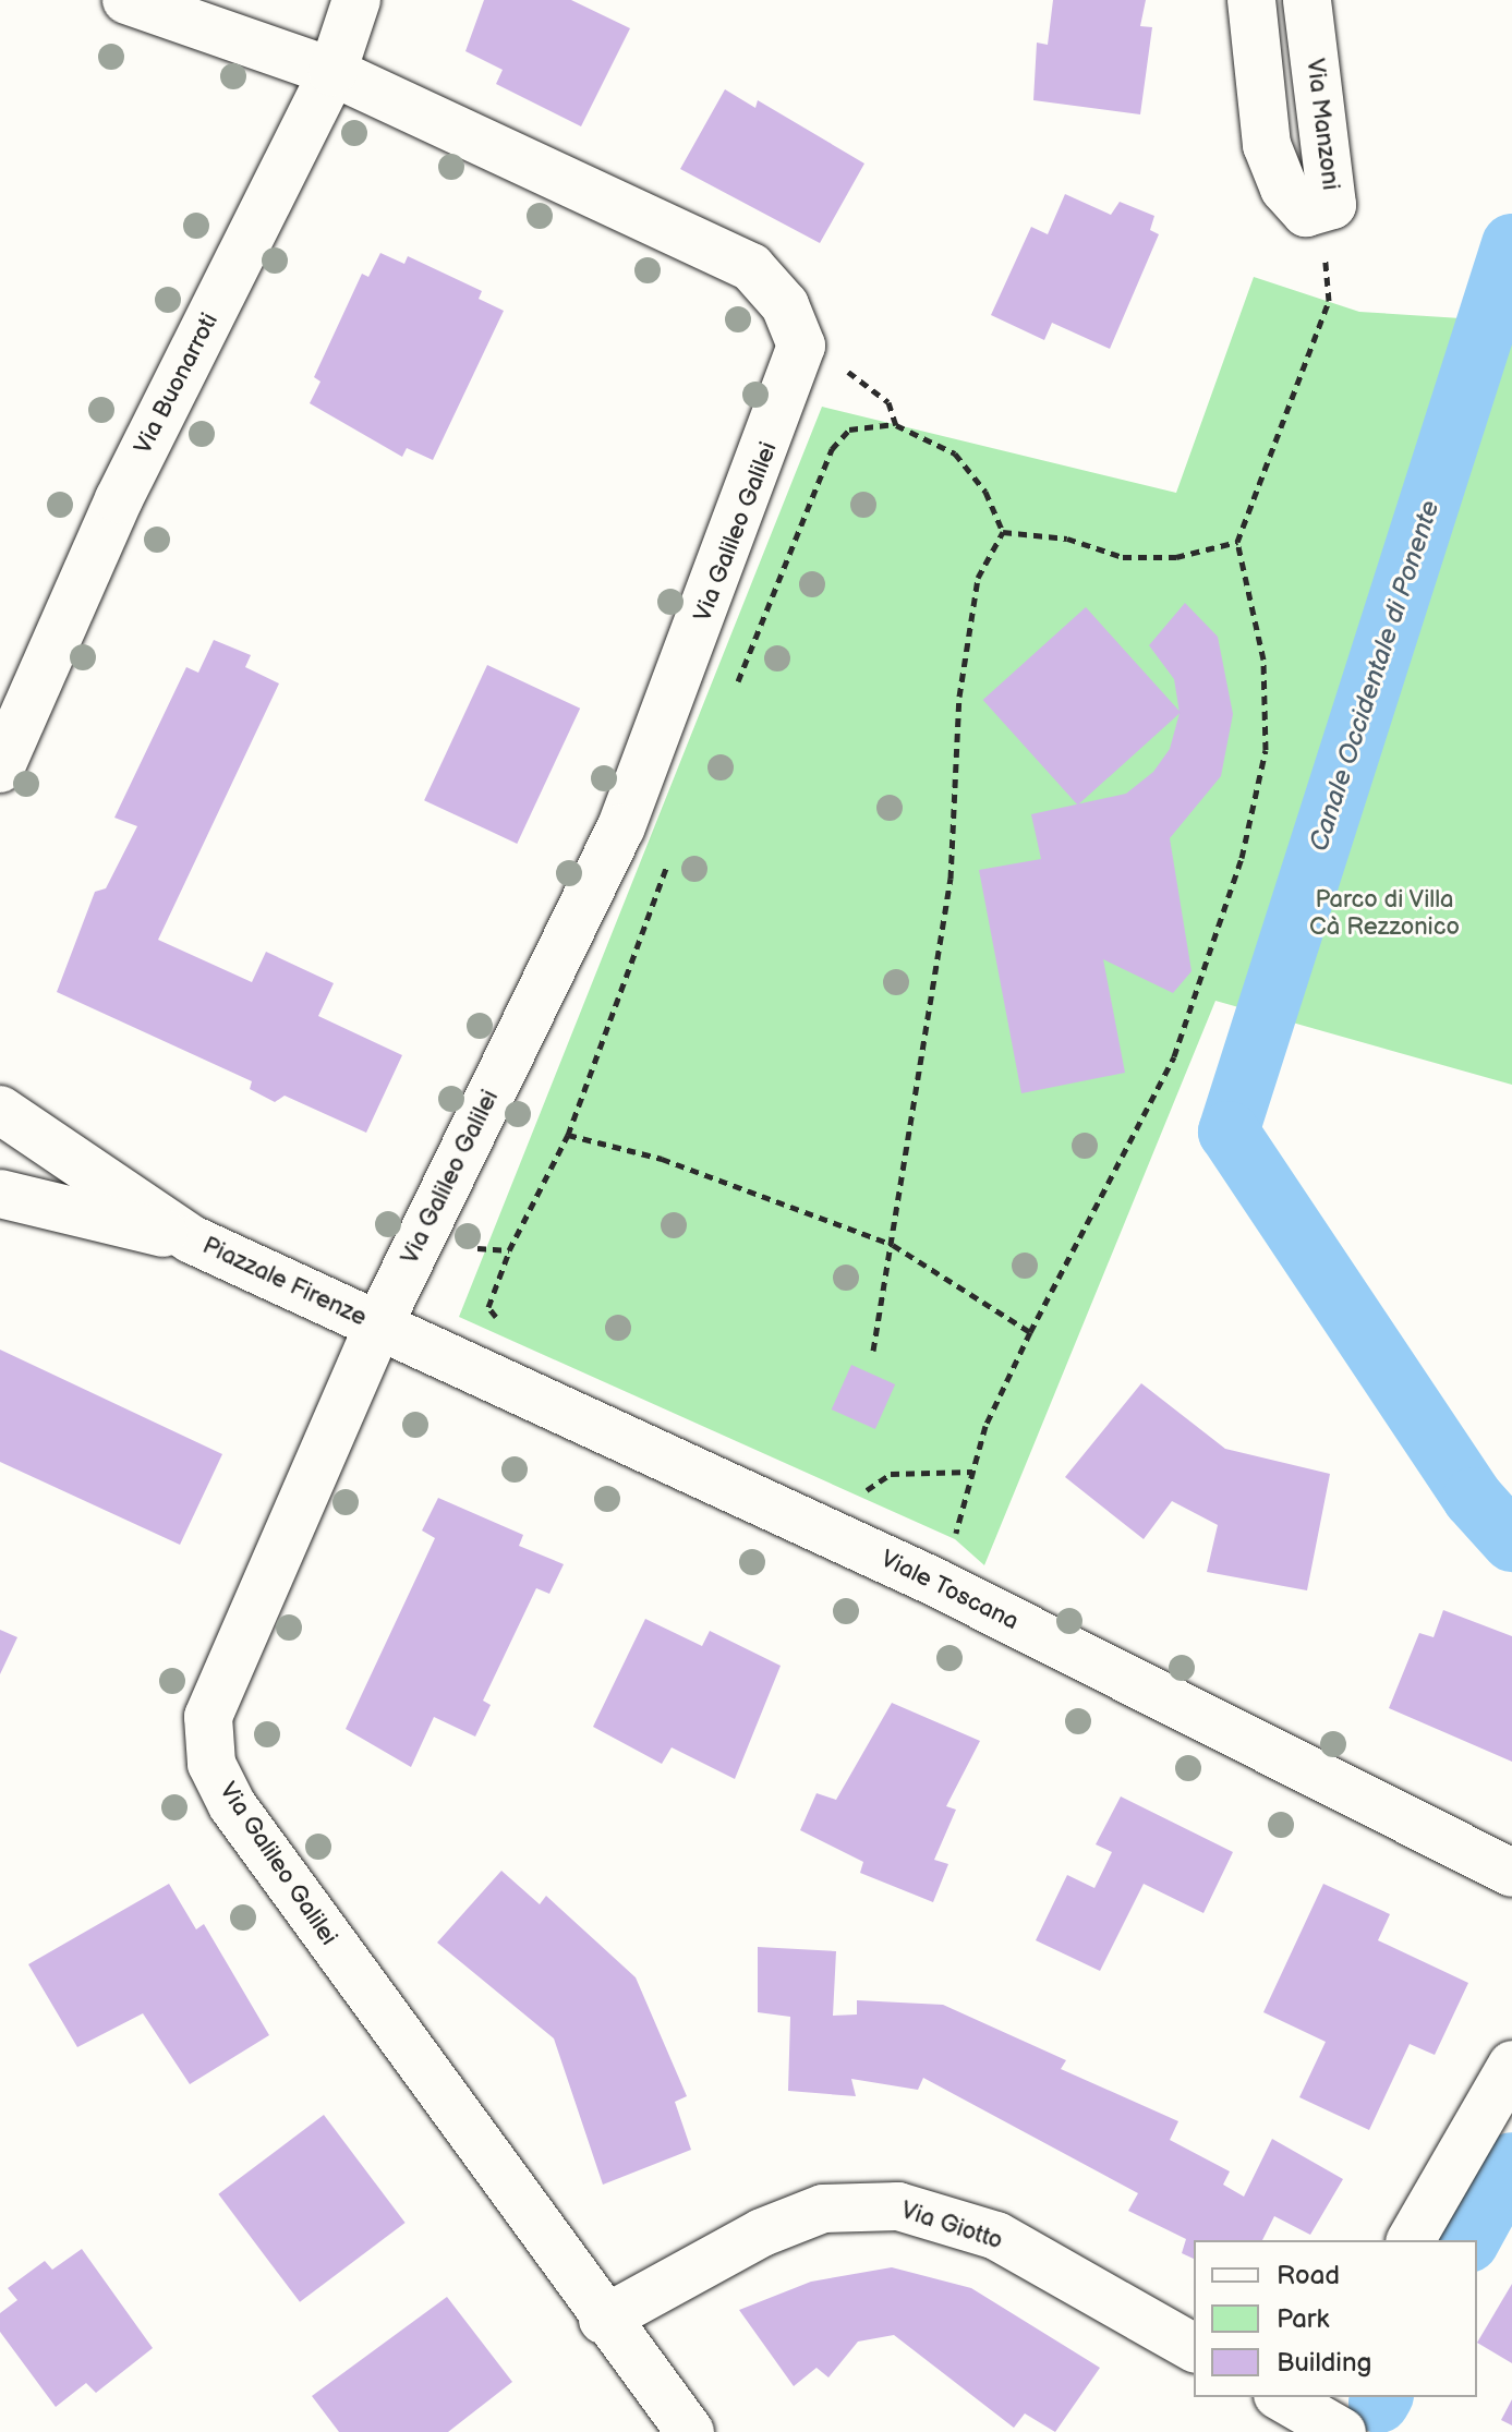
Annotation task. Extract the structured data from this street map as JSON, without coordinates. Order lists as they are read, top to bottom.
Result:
{
  "streets": {
    "street": [
      "Via Manzoni",
      "Via Buonarroti",
      "Via Galileo Galilei",
      "Piazzale Firenze",
      "Viale Toscana",
      "Via Giotto"
    ]
  },
  "crossings": [
    ["Via Galileo Galilei", "Piazzale Firenze"],
    ["Via Galileo Galilei", "Viale Toscana"],
    ["Via Galileo Galilei", "Via Giotto"],
    ["Piazzale Firenze", "Viale Toscana"]
  ],
  "water": ["Canale Occidentale di Ponente"],
  "parks": ["Parco di Villa Cà Rezzonico"],
  "legend": ["Road", "Park", "Building"]
}
